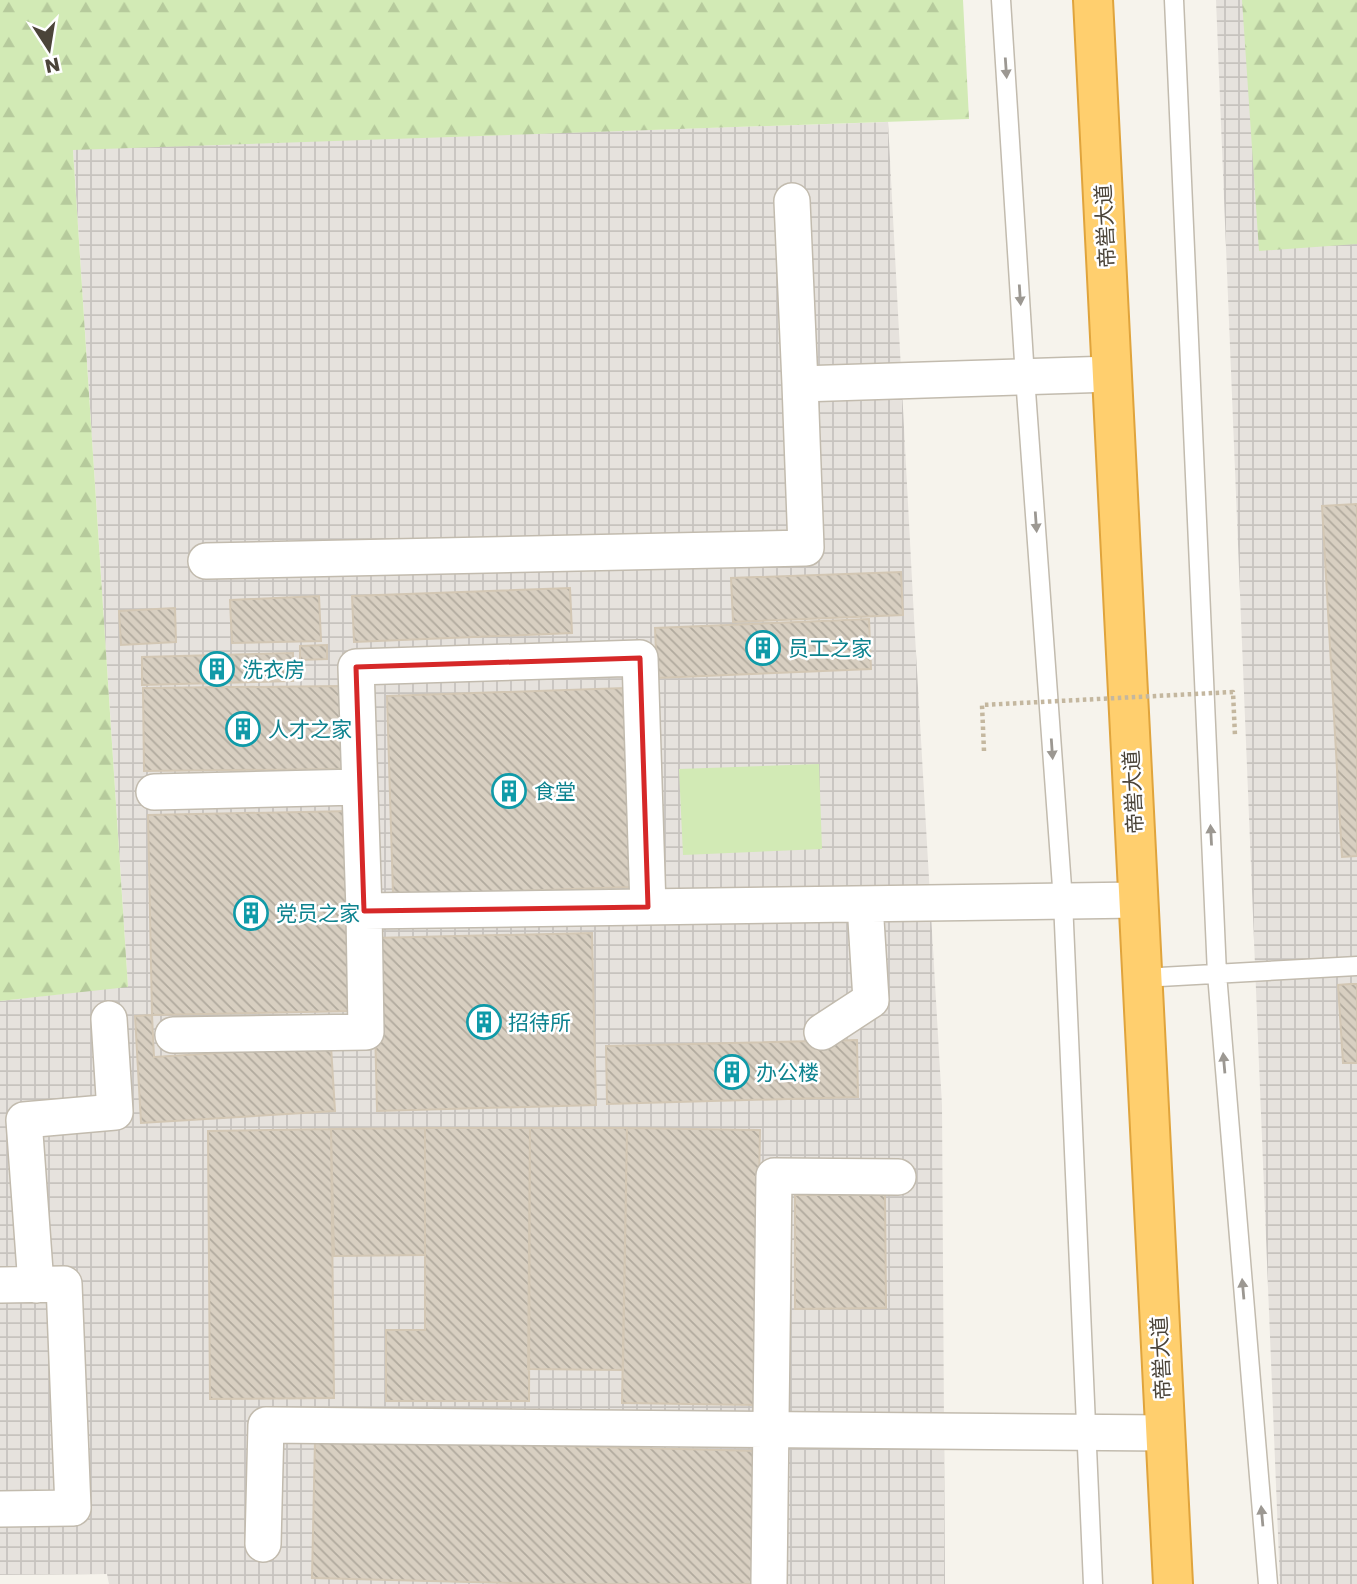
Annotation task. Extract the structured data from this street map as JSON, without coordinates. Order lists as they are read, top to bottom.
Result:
{
  "streets": {
    "highway": ["帝喾大道"]
  },
  "places": {
    "building": [
      "员工之家",
      "洗衣房",
      "人才之家",
      "食堂",
      "党员之家",
      "招待所",
      "办公楼"
    ]
  },
  "north": "bottom"
}
